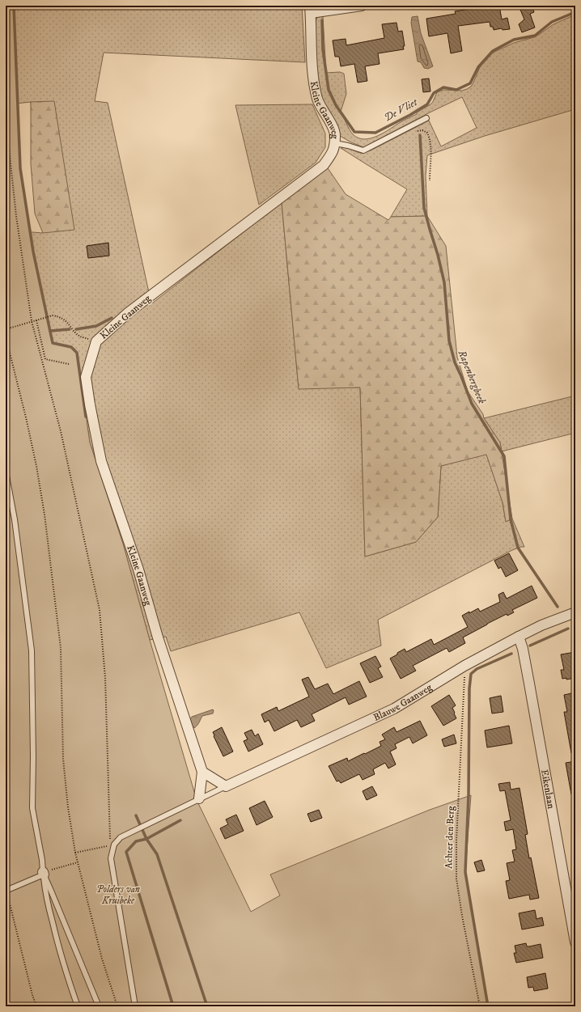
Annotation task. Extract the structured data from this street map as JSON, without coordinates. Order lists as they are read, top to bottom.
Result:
{
  "streets": {
    "street": ["Kleine Gaanweg", "Blauwe Gaanweg", "Eikenlaan"],
    "path": ["Achter den Berg"]
  },
  "crossings": [
    ["Blauwe Gaanweg", "Eikenlaan"],
    ["Blauwe Gaanweg", "Achter den Berg"]
  ],
  "water": ["De Vliet", "Rapenbergbeek"],
  "parks": ["Polders van Kruibeke"]
}
